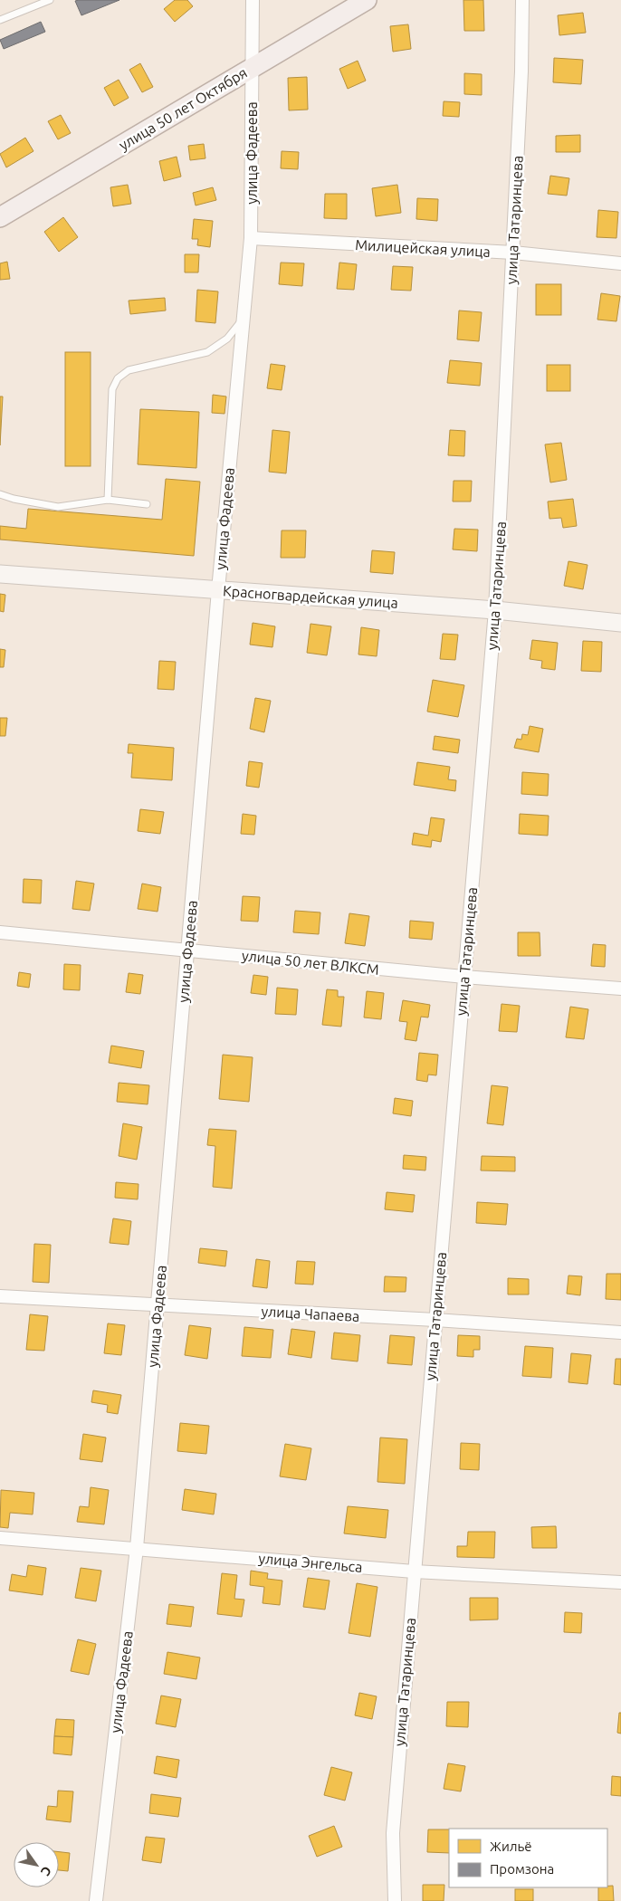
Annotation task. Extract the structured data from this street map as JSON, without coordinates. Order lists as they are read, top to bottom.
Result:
{
  "streets": {
    "main road": ["улица 50 лет Октября"],
    "street": [
      "улица Фадеева",
      "улица Татаринцева",
      "Милицейская улица",
      "Красногвардейская улица",
      "улица 50 лет ВЛКСМ",
      "улица Чапаева",
      "улица Энгельса"
    ]
  },
  "crossings": [
    ["улица 50 лет Октября", "улица Фадеева"],
    ["улица Фадеева", "Милицейская улица"],
    ["улица Фадеева", "Красногвардейская улица"],
    ["улица Фадеева", "улица 50 лет ВЛКСМ"],
    ["улица Фадеева", "улица Чапаева"],
    ["улица Фадеева", "улица Энгельса"],
    ["улица Татаринцева", "Милицейская улица"],
    ["улица Татаринцева", "Красногвардейская улица"],
    ["улица Татаринцева", "улица 50 лет ВЛКСМ"],
    ["улица Татаринцева", "улица Чапаева"],
    ["улица Татаринцева", "улица Энгельса"]
  ],
  "legend": ["Жильё", "Промзона"],
  "north": "bottom right"
}
